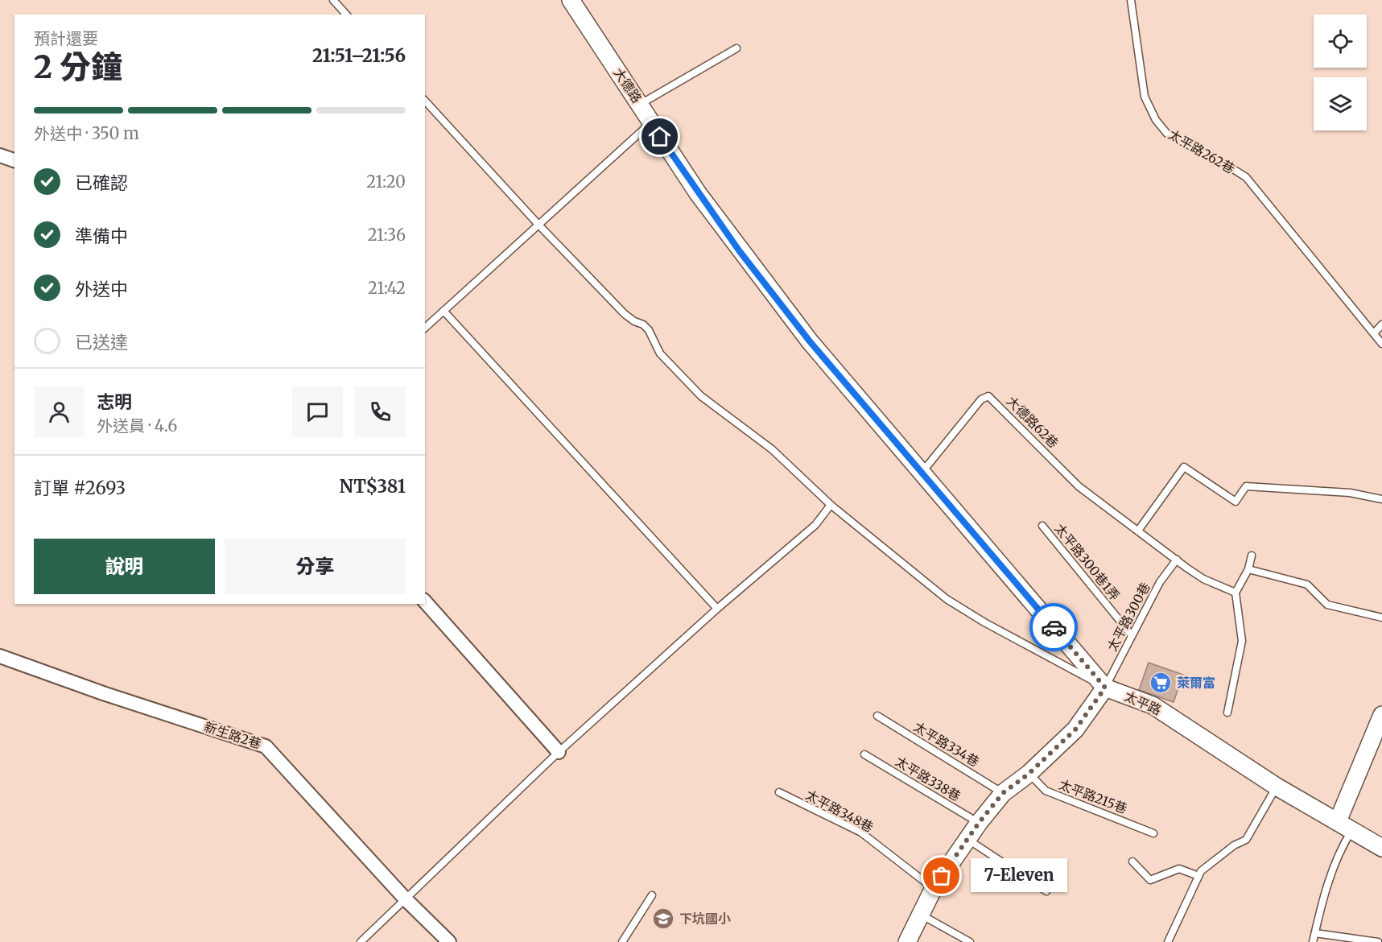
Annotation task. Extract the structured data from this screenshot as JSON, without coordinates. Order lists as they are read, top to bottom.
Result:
{
  "streets": {
    "street": ["大德路", "太平路", "新生路2巷"],
    "lane": [
      "太平路262巷",
      "大德路62巷",
      "太平路300巷1弄",
      "太平路300巷",
      "太平路334巷",
      "太平路338巷",
      "太平路215巷",
      "太平路348巷"
    ]
  },
  "crossings": [
    ["大德路", "大德路62巷"],
    ["大德路", "太平路300巷"],
    ["大德路", "太平路"],
    ["太平路300巷1弄", "太平路300巷"],
    ["太平路300巷", "太平路"]
  ],
  "places": {
    "supermarket": ["萊爾富"],
    "other": ["7-Eleven"],
    "school or university": ["下坑國小"]
  },
  "page": {
    "heading": ["2 分鐘", "預計還要", "21:51–21:56"],
    "panel": [
      "志明",
      "外送員 · 4.6",
      "訂單 #2693",
      "NT$381"
    ],
    "bar": "外送中 · 350 m",
    "list": [
      ["已確認", "21:20"],
      ["準備中", "21:36"],
      ["外送中", "21:42"],
      "已送達"
    ],
    "buttons": ["說明", "分享"],
    "bubble": "7-Eleven"
  }
}
